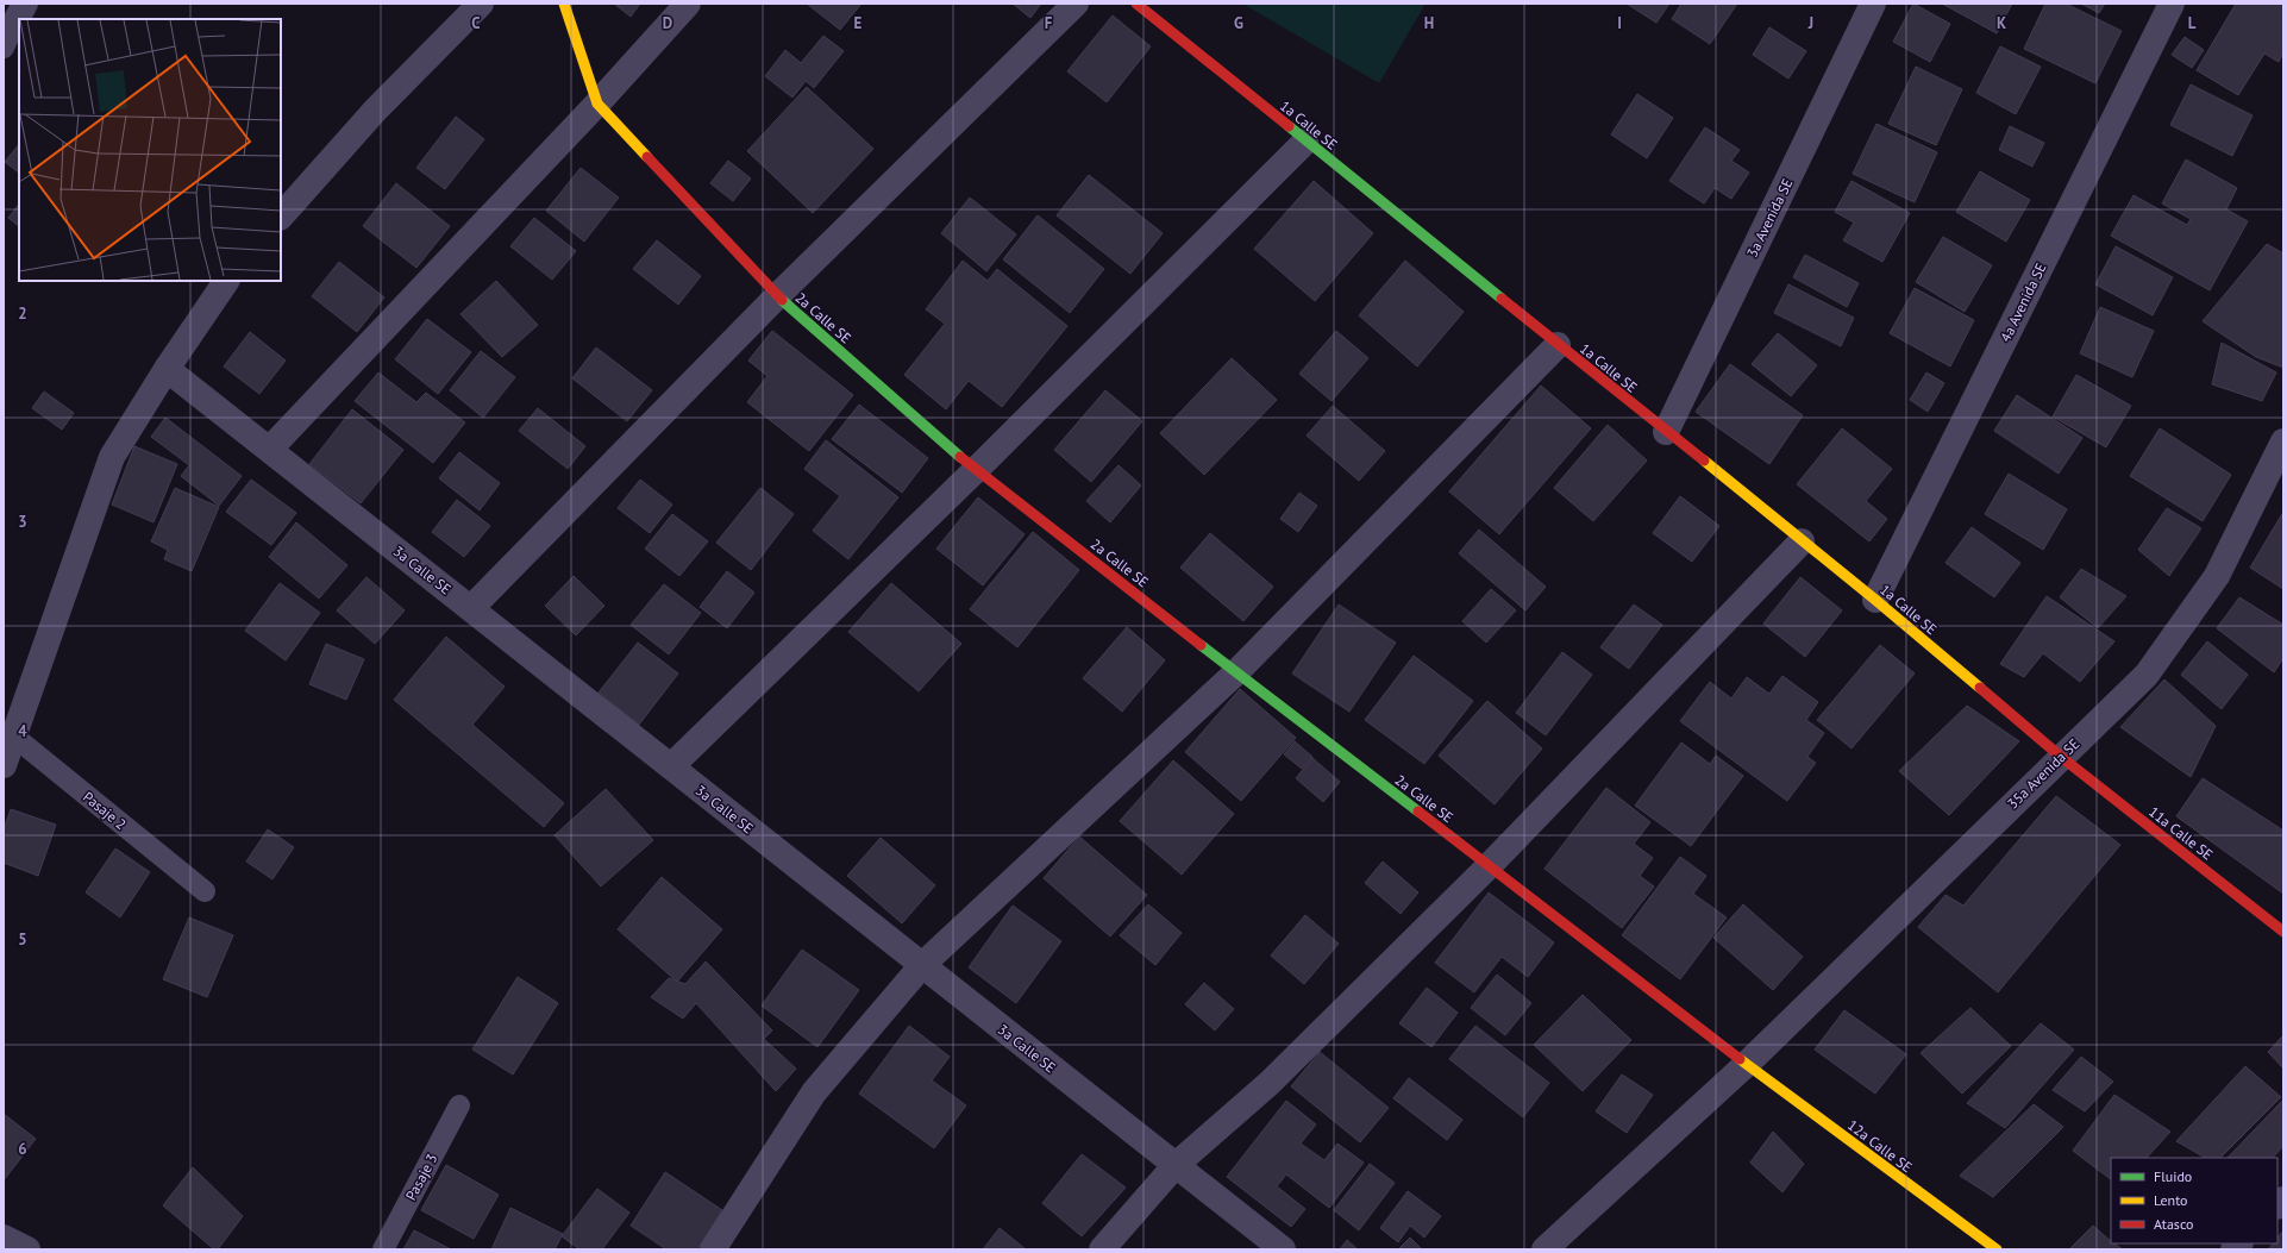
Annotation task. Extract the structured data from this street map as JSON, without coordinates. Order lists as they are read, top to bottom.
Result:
{
  "streets": {
    "street": [
      "1a Calle SE",
      "3a Avenida SE",
      "4a Avenida SE",
      "2a Calle SE",
      "3a Calle SE",
      "35a Avenida SE",
      "11a Calle SE",
      "12a Calle SE"
    ],
    "lane": ["Pasaje 2", "Pasaje 3"]
  },
  "crossings": [
    ["1a Calle SE", "3a Avenida SE"],
    ["1a Calle SE", "4a Avenida SE"],
    ["1a Calle SE", "35a Avenida SE"],
    ["1a Calle SE", "11a Calle SE"],
    ["2a Calle SE", "35a Avenida SE"],
    ["2a Calle SE", "12a Calle SE"],
    ["35a Avenida SE", "11a Calle SE"],
    ["35a Avenida SE", "12a Calle SE"]
  ],
  "legend": ["Fluido", "Lento", "Atasco"],
  "grid": {
    "columns": [
      "C",
      "D",
      "E",
      "F",
      "G",
      "H",
      "I",
      "J",
      "K",
      "L"
    ],
    "rows": [
      "2",
      "3",
      "4",
      "5",
      "6"
    ]
  }
}
